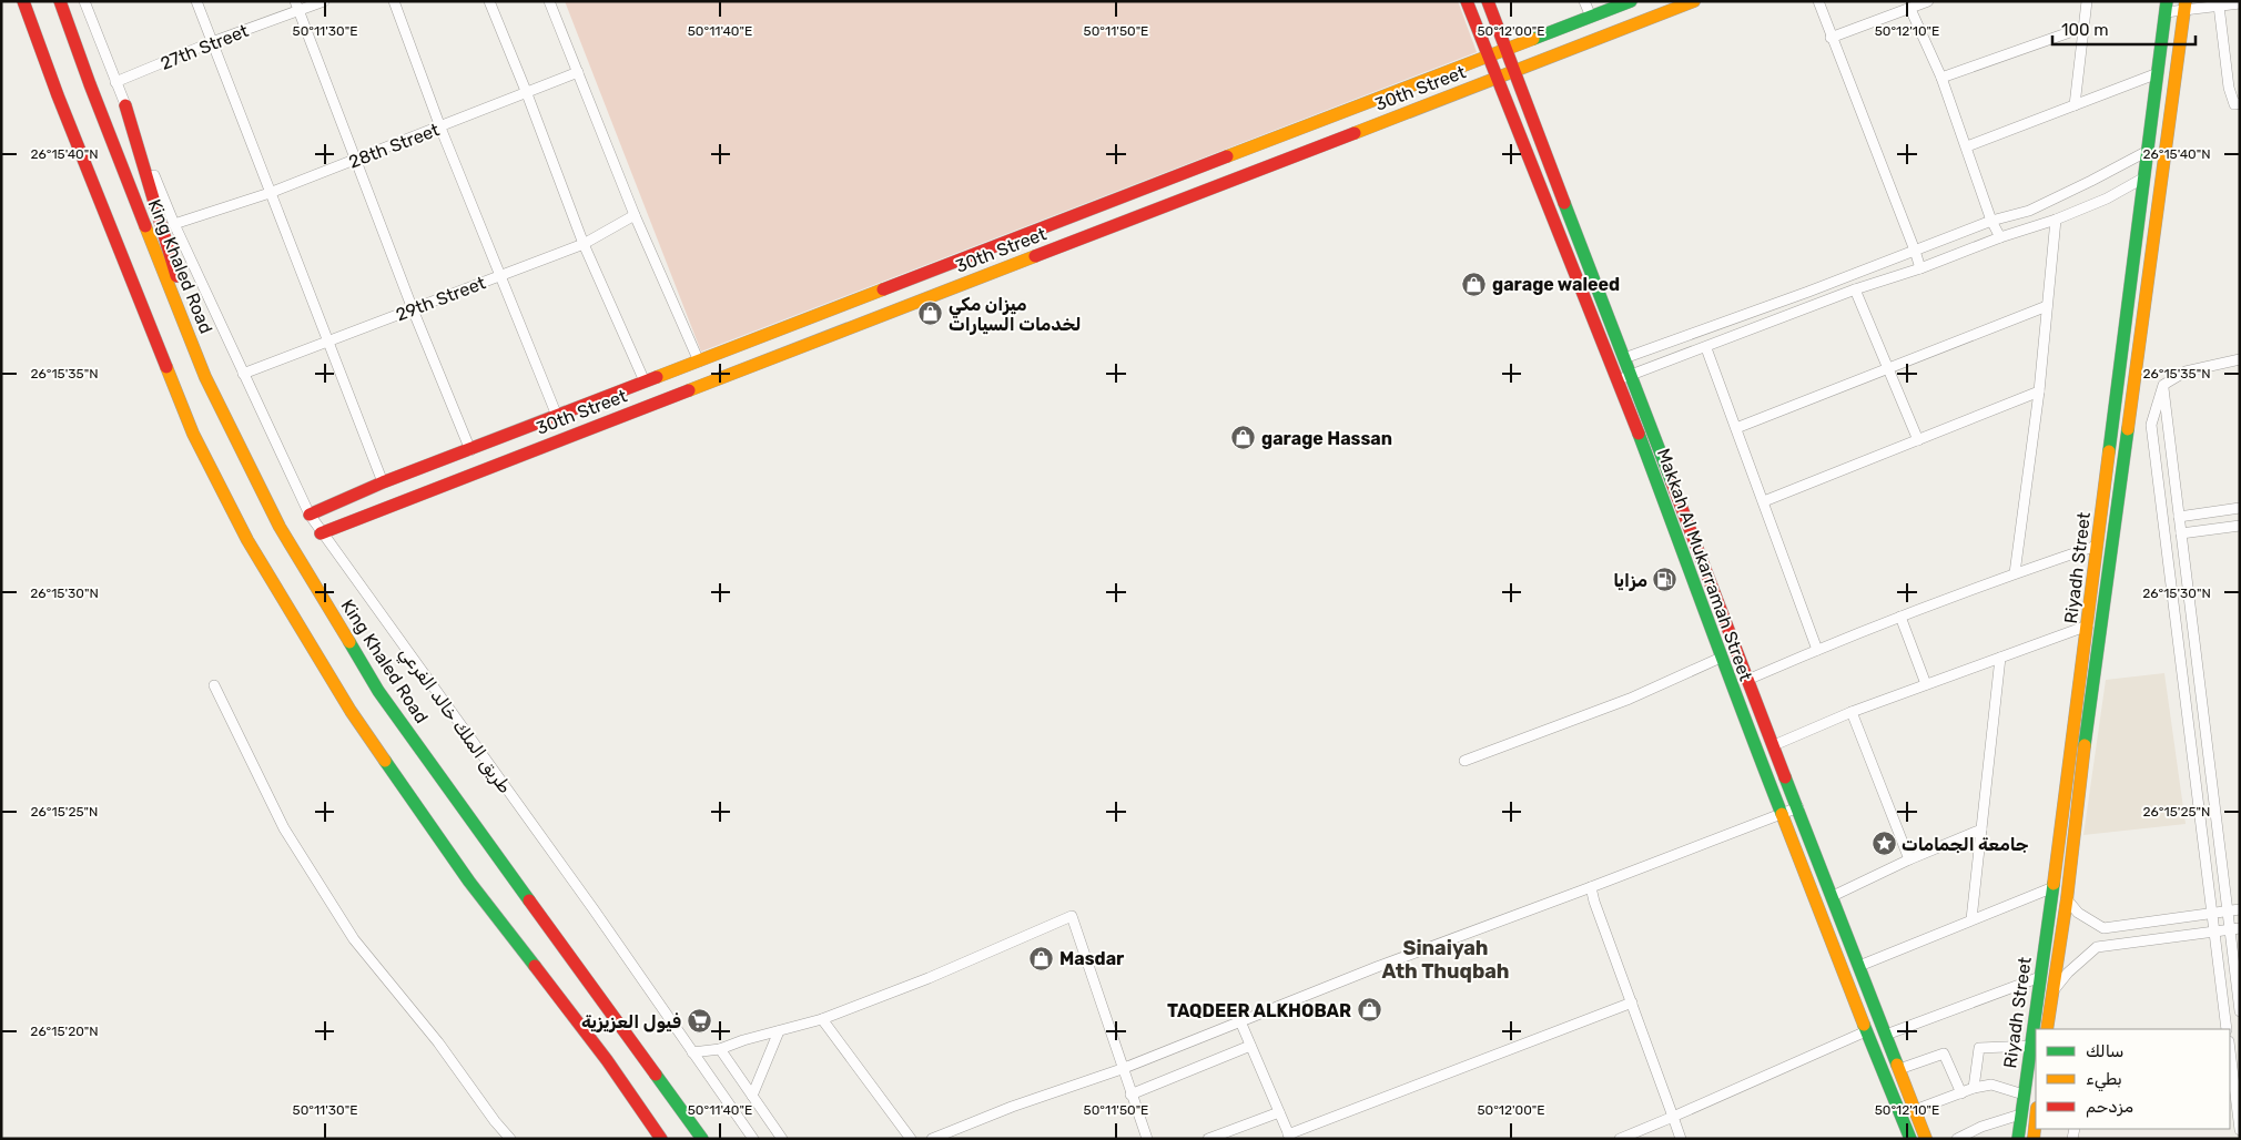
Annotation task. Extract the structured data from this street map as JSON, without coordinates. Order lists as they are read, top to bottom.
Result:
{
  "streets": {
    "main road": [
      "30th Street",
      "King Khaled Road",
      "Makkah Al Mukarramah Street",
      "Riyadh Street"
    ],
    "street": [
      "27th Street",
      "28th Street",
      "29th Street",
      "طريق الملك خالد الفرعي"
    ]
  },
  "crossings": [
    ["27th Street", "طريق الملك خالد الفرعي"],
    ["30th Street", "Makkah Al Mukarramah Street"],
    ["30th Street", "طريق الملك خالد الفرعي"],
    ["28th Street", "طريق الملك خالد الفرعي"],
    ["29th Street", "طريق الملك خالد الفرعي"]
  ],
  "districts": ["Sinaiyah Ath Thuqbah"],
  "places": {
    "shop": [
      "garage waleed",
      "ميزان مكي لخدمات السيارات",
      "garage Hassan",
      "Masdar",
      "TAQDEER ALKHOBAR"
    ],
    "fuel station": ["مزايا"],
    "place": ["جامعة الجمامات"],
    "supermarket": ["فيول العزيزية"]
  },
  "legend": ["سالك", "بطيء", "مزدحم"],
  "scale_bar": "100 m",
  "coordinates": [
    "50°11'30\"E",
    "50°11'40\"E",
    "50°11'50\"E",
    "50°12'00\"E",
    "50°12'10\"E",
    "26°15'40\"N",
    "26°15'35\"N",
    "26°15'30\"N",
    "26°15'25\"N",
    "26°15'20\"N"
  ]
}
